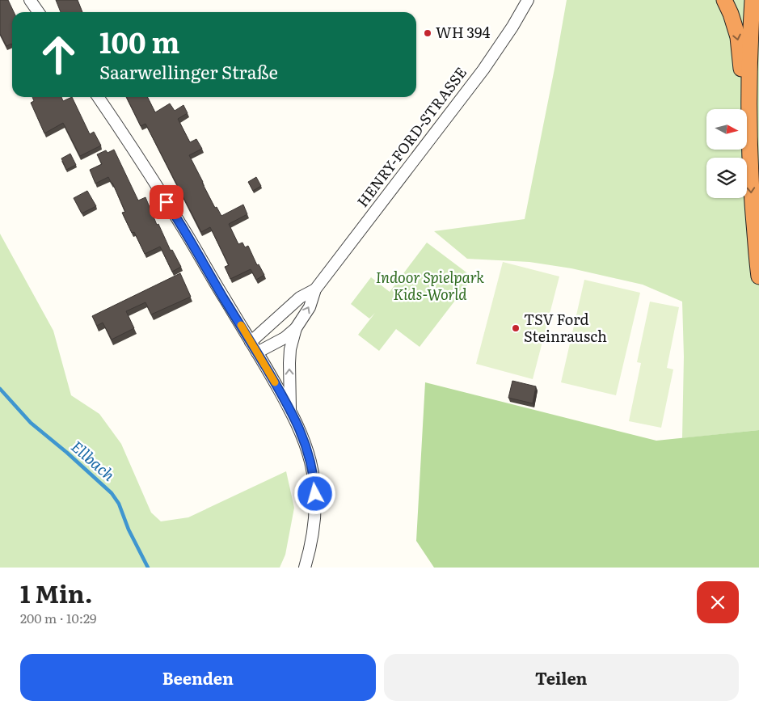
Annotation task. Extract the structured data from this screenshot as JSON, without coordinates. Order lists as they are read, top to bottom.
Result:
{
  "streets": {
    "street": ["HENRY-FORD-STRASSE"]
  },
  "water": ["Ellbach"],
  "parks": ["Indoor Spielpark Kids-World"],
  "places": ["WH 394", "TSV Ford Steinrausch"],
  "north": "right",
  "page": {
    "turn": ["100 m", "Saarwellinger Straße"],
    "heading": ["1 Min.", "200 m · 10:29"],
    "buttons": ["Beenden", "Teilen"]
  }
}
